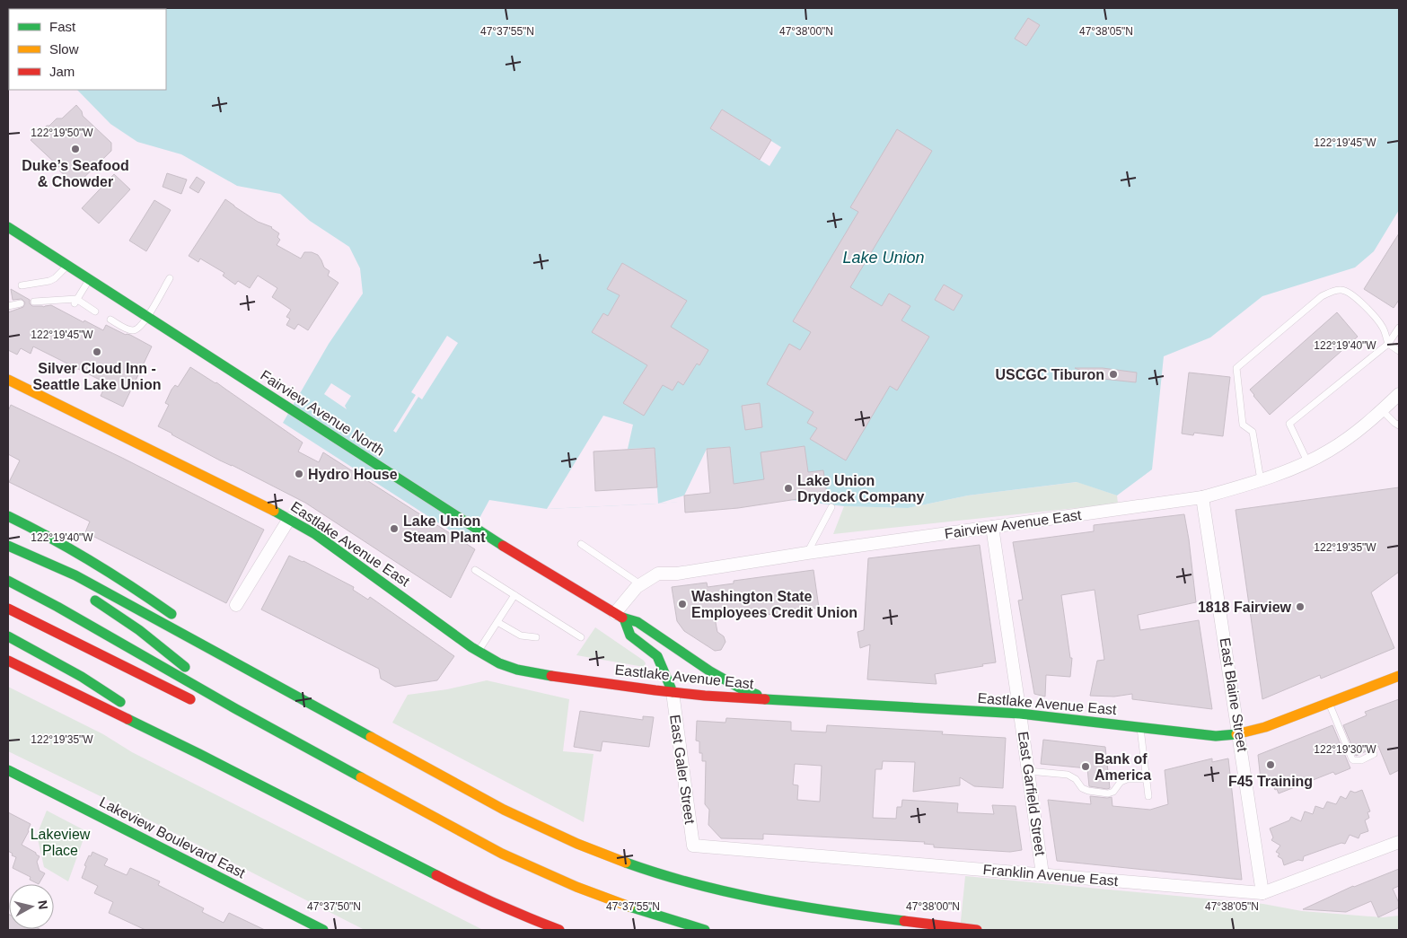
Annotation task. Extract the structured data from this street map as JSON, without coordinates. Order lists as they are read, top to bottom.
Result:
{
  "streets": {
    "main road": ["Fairview Avenue North", "Eastlake Avenue East", "Lakeview Boulevard East"],
    "street": [
      "Fairview Avenue East",
      "East Blaine Street",
      "East Galer Street",
      "East Garfield Street",
      "Franklin Avenue East"
    ]
  },
  "crossings": [
    ["Fairview Avenue North", "Fairview Avenue East"],
    ["Fairview Avenue North", "Eastlake Avenue East"],
    ["Fairview Avenue East", "East Blaine Street"],
    ["Fairview Avenue East", "East Garfield Street"],
    ["Eastlake Avenue East", "East Blaine Street"],
    ["Eastlake Avenue East", "East Galer Street"],
    ["Eastlake Avenue East", "East Garfield Street"],
    ["East Blaine Street", "Franklin Avenue East"],
    ["East Galer Street", "Franklin Avenue East"],
    ["East Garfield Street", "Franklin Avenue East"]
  ],
  "water": ["Lake Union"],
  "parks": ["Lakeview Place"],
  "places": [
    "Duke’s Seafood & Chowder",
    "Silver Cloud Inn - Seattle Lake Union",
    "USCGC Tiburon",
    "Hydro House",
    "Lake Union Drydock Company",
    "Lake Union Steam Plant",
    "Washington State Employees Credit Union",
    "1818 Fairview",
    "F45 Training",
    "Bank of America"
  ],
  "legend": ["Fast", "Slow", "Jam"],
  "north": "right",
  "coordinates": [
    "47°37'55\"N",
    "47°38'00\"N",
    "47°38'05\"N",
    "122°19'50\"W",
    "122°19'45\"W",
    "122°19'40\"W",
    "122°19'35\"W",
    "122°19'30\"W",
    "47°37'50\"N"
  ]
}
